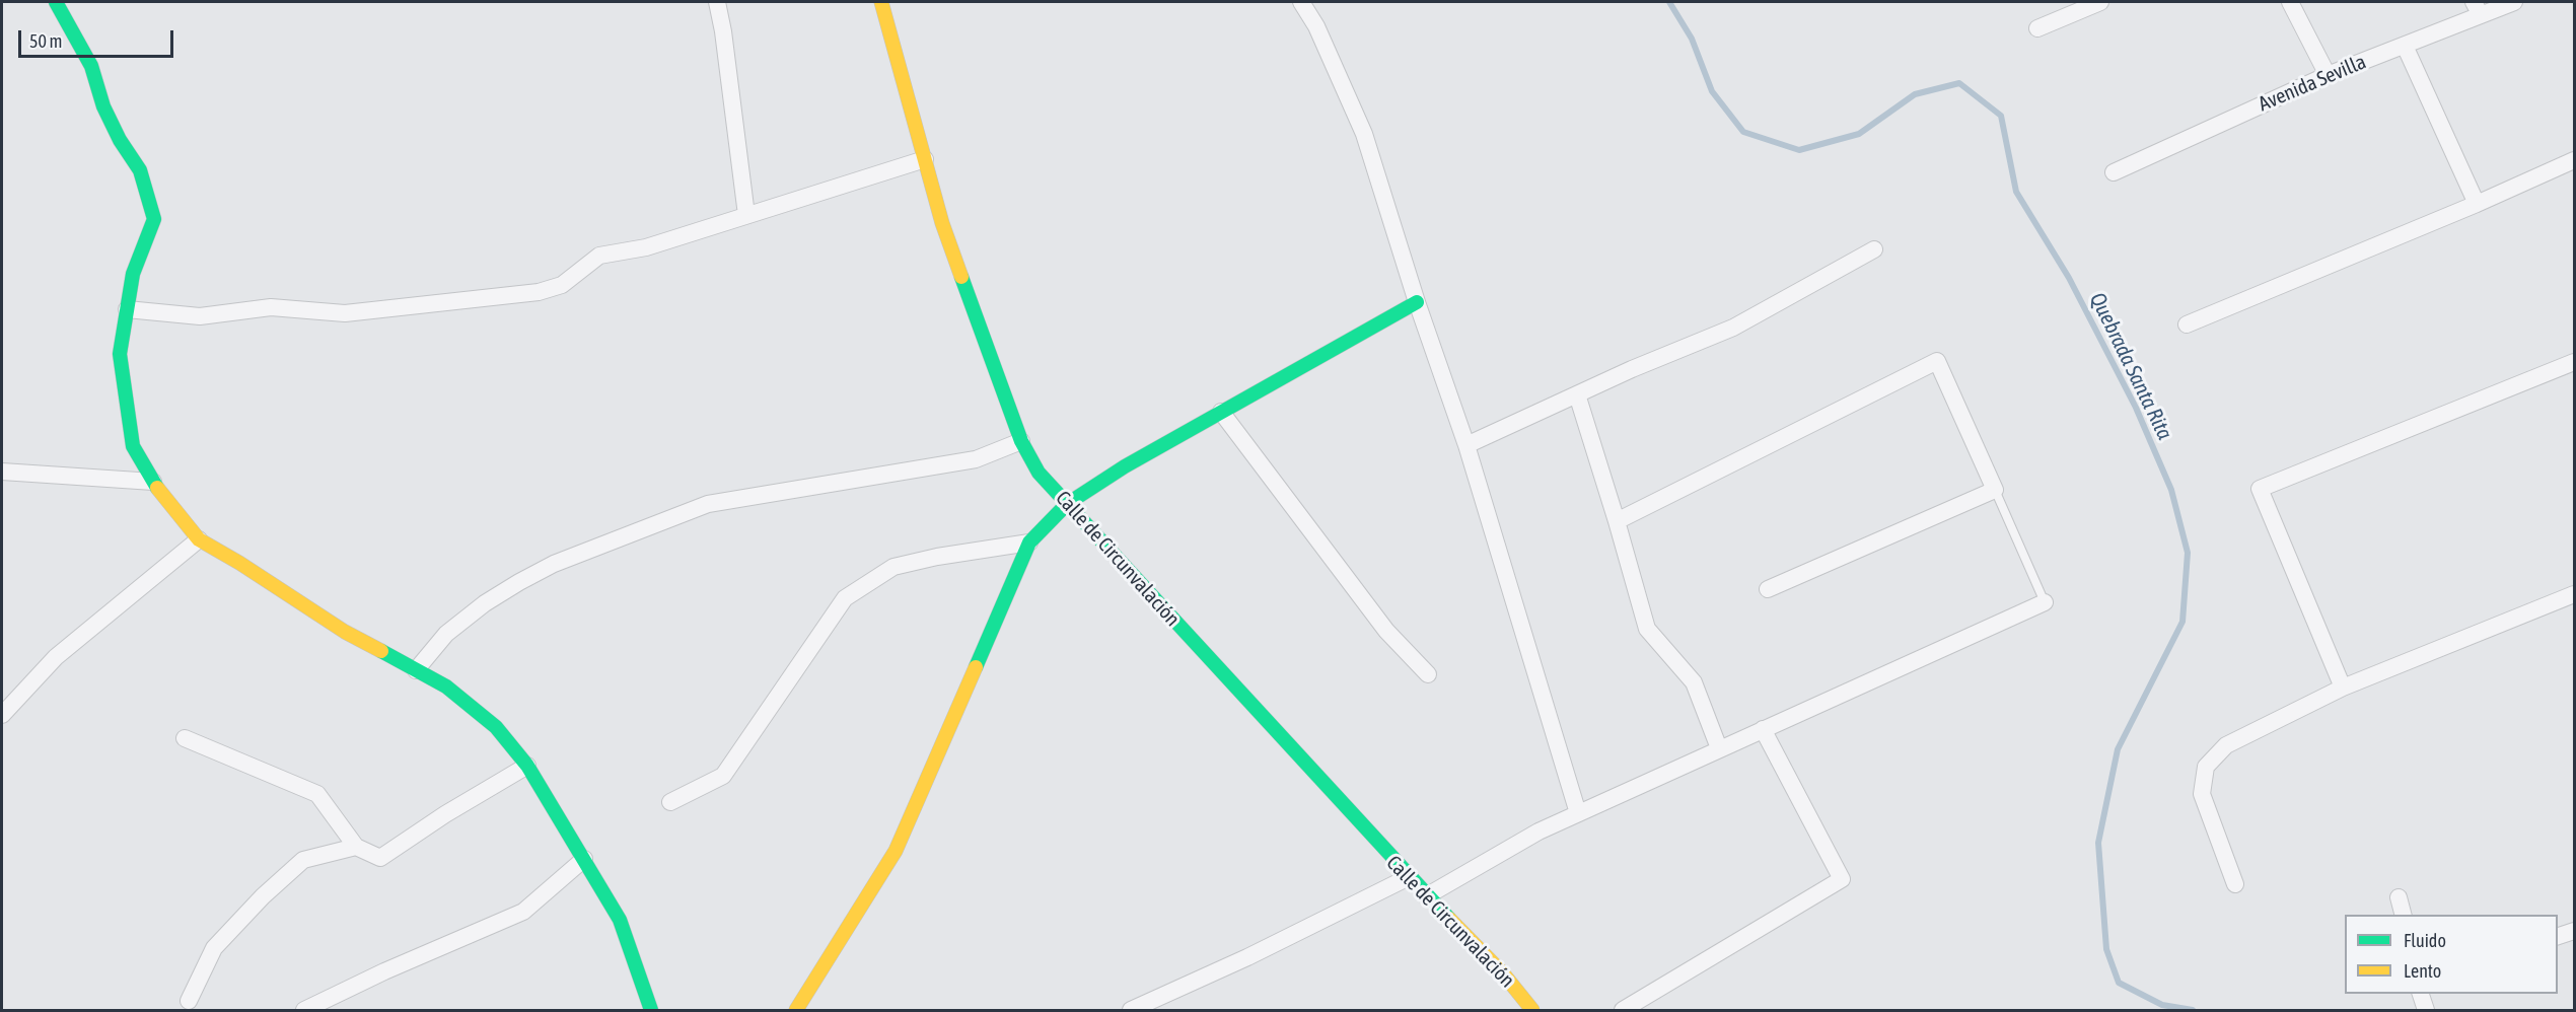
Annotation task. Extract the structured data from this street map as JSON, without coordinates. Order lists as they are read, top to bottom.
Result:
{
  "streets": {
    "street": ["Avenida Sevilla", "Calle de Circunvalación"]
  },
  "water": ["Quebrada Santa Rita"],
  "legend": ["Fluido", "Lento"],
  "scale_bar": "50 m"
}
